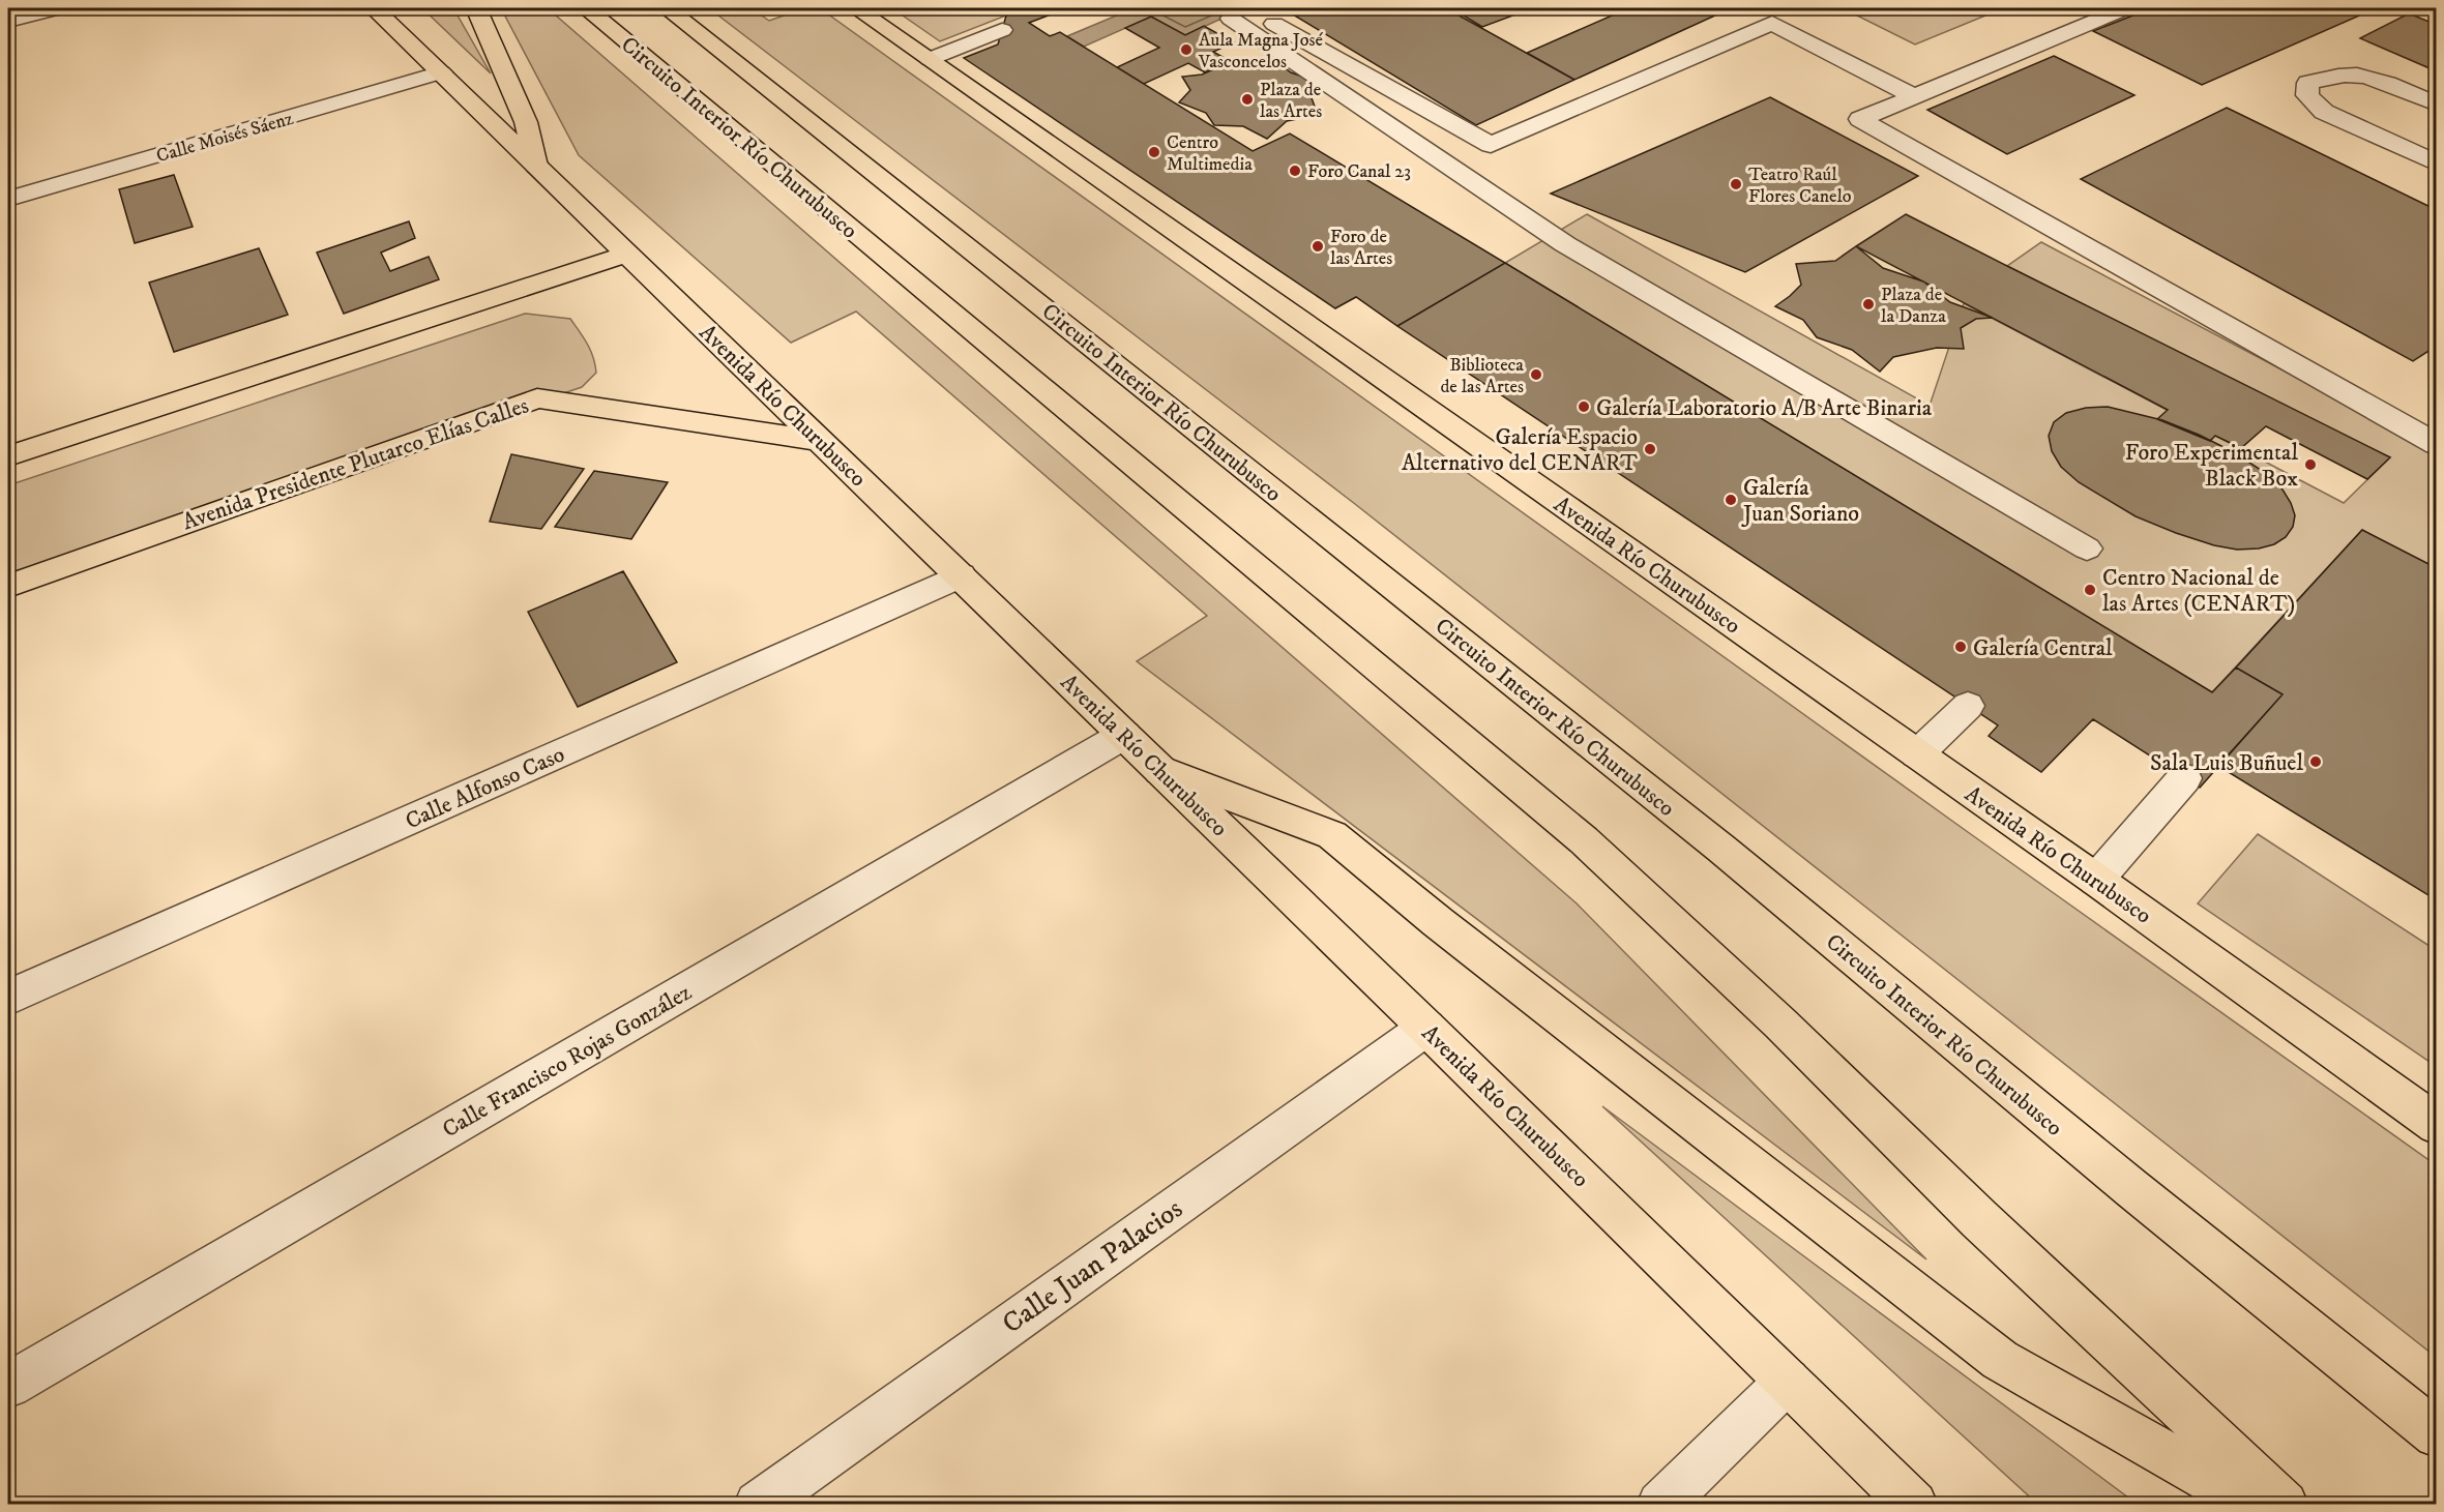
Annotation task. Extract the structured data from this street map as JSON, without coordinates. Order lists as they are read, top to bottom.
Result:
{
  "streets": {
    "main road": ["Circuito Interior Río Churubusco", "Avenida Río Churubusco", "Avenida Presidente Plutarco Elías Calles"],
    "street": [
      "Calle Moisés Sáenz",
      "Calle Alfonso Caso",
      "Calle Francisco Rojas González",
      "Calle Juan Palacios"
    ]
  },
  "crossings": [
    ["Calle Moisés Sáenz", "Avenida Río Churubusco"],
    ["Avenida Río Churubusco", "Avenida Presidente Plutarco Elías Calles"],
    ["Avenida Río Churubusco", "Calle Alfonso Caso"],
    ["Avenida Río Churubusco", "Calle Francisco Rojas González"],
    ["Avenida Río Churubusco", "Calle Juan Palacios"]
  ],
  "places": [
    "Aula Magna José Vasconcelos",
    "Plaza de las Artes",
    "Centro Multimedia",
    "Foro Canal 23",
    "Teatro Raúl Flores Canelo",
    "Foro de las Artes",
    "Plaza de la Danza",
    "Biblioteca de las Artes",
    "Galería Laboratorio A/B Arte Binaria",
    "Galería Espacio Alternativo del CENART",
    "Foro Experimental Black Box",
    "Galería Juan Soriano",
    "Centro Nacional de las Artes (CENART)",
    "Galería Central",
    "Sala Luis Buñuel"
  ]
}
